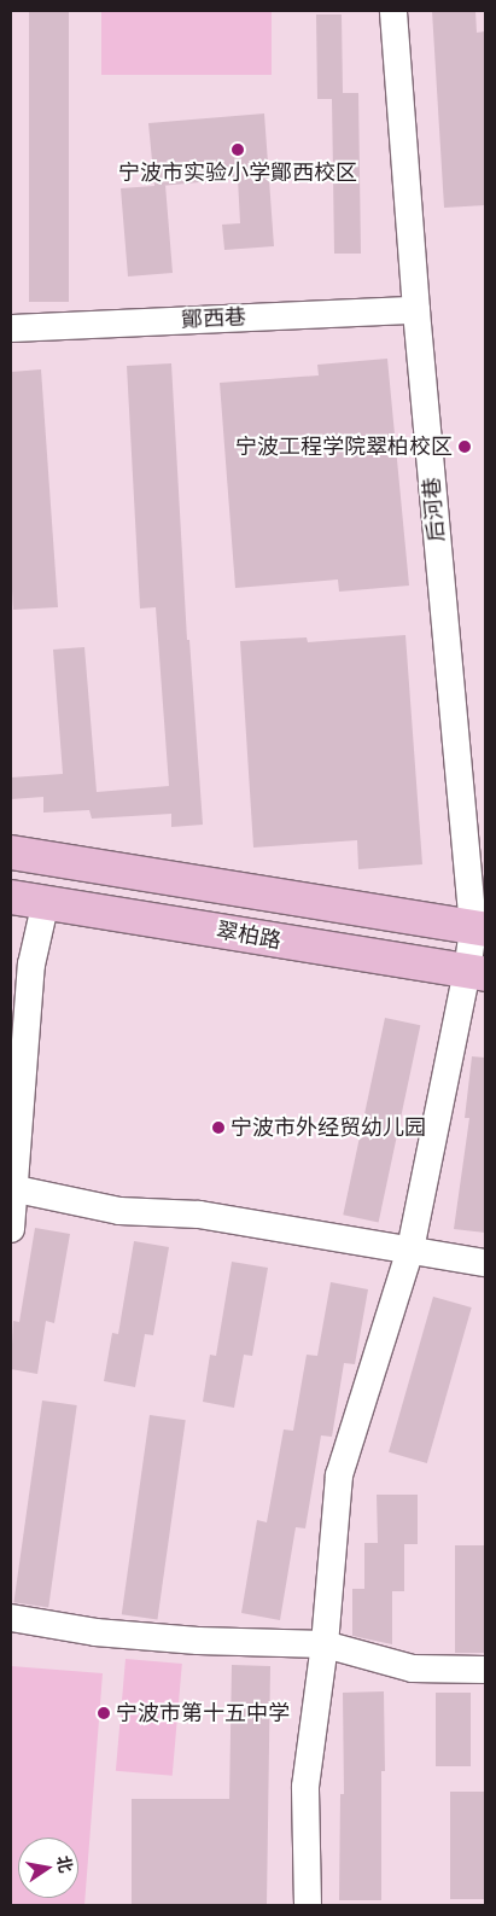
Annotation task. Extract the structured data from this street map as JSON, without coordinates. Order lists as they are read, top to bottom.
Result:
{
  "streets": {
    "main road": ["翠柏路"],
    "street": ["鄮西巷", "后河巷"]
  },
  "crossings": [
    ["鄮西巷", "后河巷"],
    ["后河巷", "翠柏路"]
  ],
  "places": [
    "宁波市实验小学鄮西校区",
    "宁波工程学院翠柏校区",
    "宁波市外经贸幼儿园",
    "宁波市第十五中学"
  ],
  "north": "right"
}
